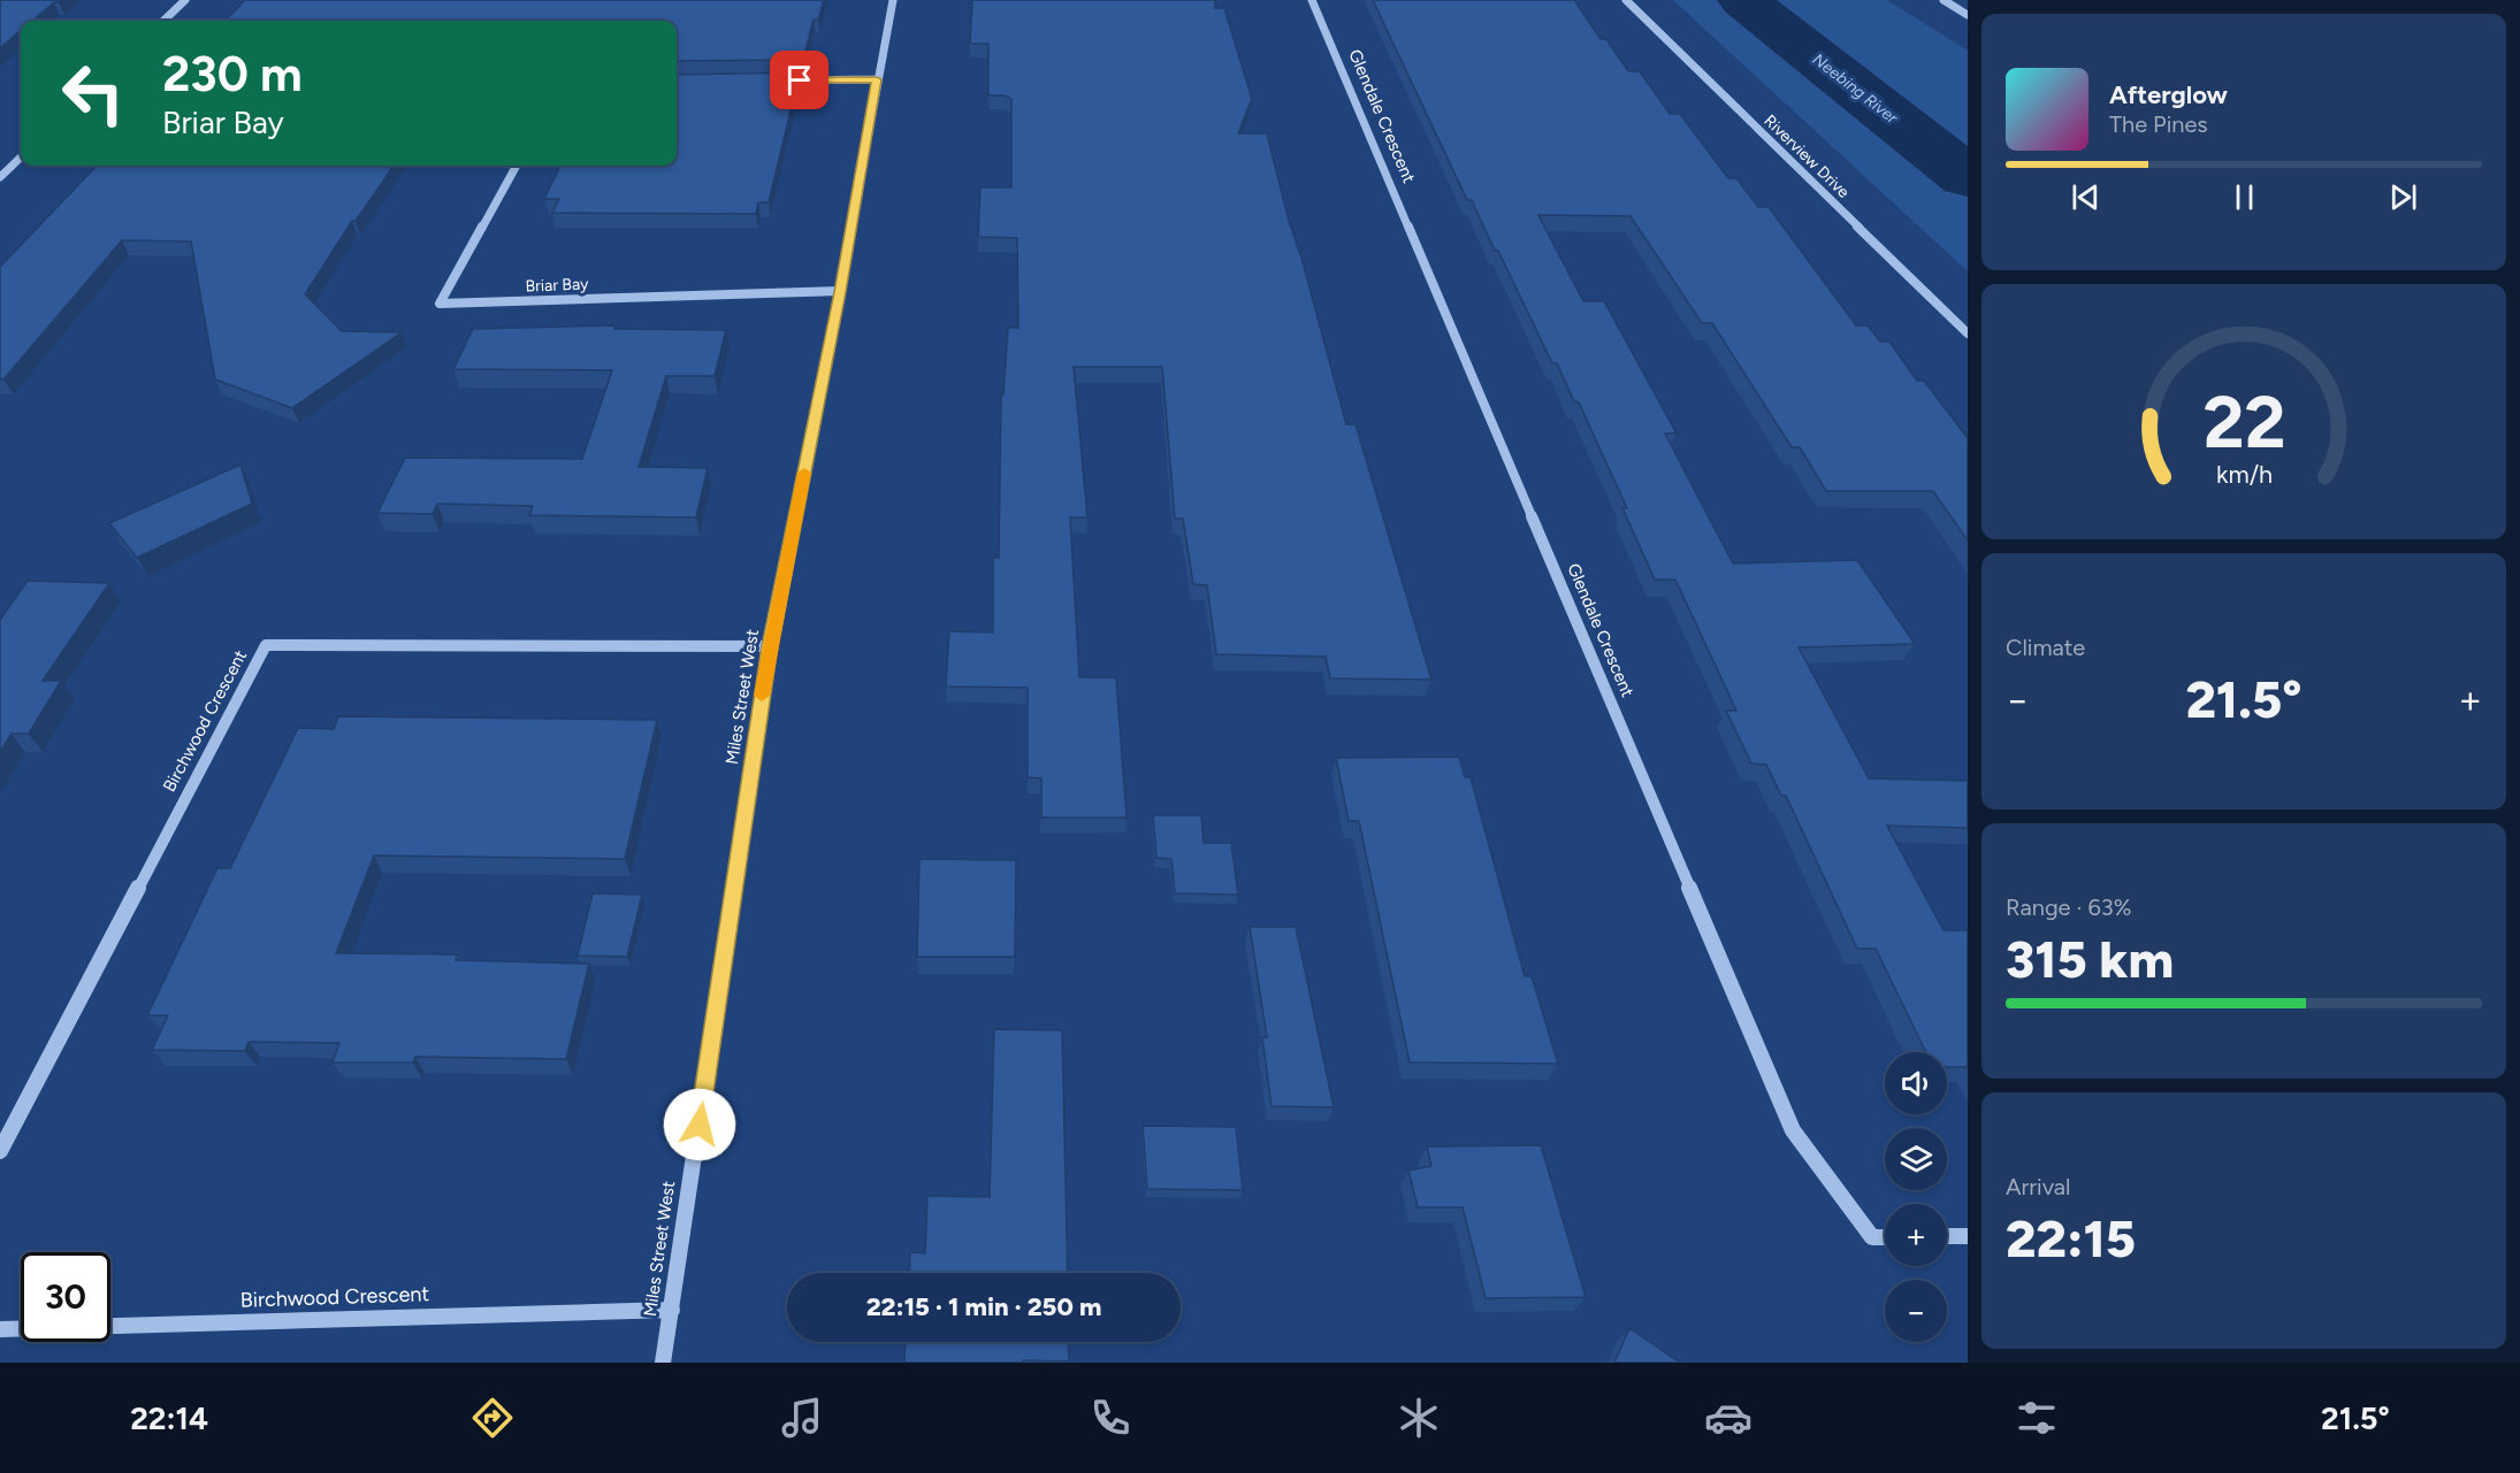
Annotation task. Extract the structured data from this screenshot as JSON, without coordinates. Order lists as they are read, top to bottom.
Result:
{
  "streets": {
    "street": [
      "Glendale Crescent",
      "Riverview Drive",
      "Briar Bay",
      "Miles Street West",
      "Birchwood Crescent"
    ]
  },
  "crossings": [
    ["Briar Bay", "Miles Street West"],
    ["Miles Street West", "Birchwood Crescent"]
  ],
  "water": ["Neebing River"],
  "page": {
    "turn": ["230 m", "Briar Bay"],
    "song": ["Afterglow", "The Pines"],
    "tile": [
      "Climate",
      ["Range · 63%", "315 km"],
      ["Arrival", "22:15"]
    ],
    "heat": ["−", "21.5°", "+"],
    "map_buttons": ["+", "−"],
    "limit": "30",
    "trip": "22:15 · 1 min · 250 m",
    "tabs": ["22:14", "21.5°"],
    "gauge": ["22", "km/h"]
  }
}
